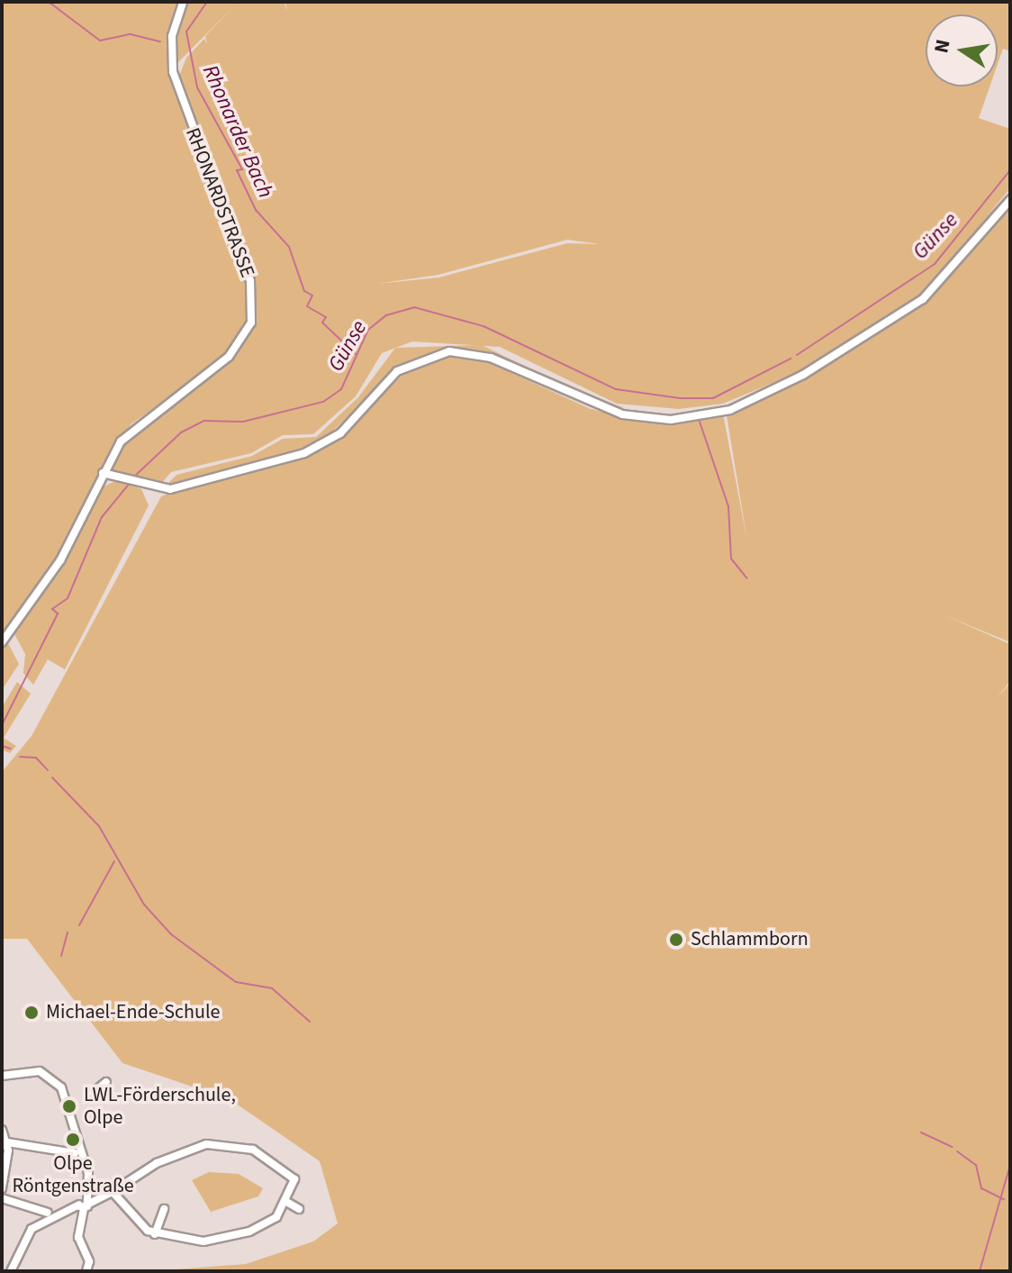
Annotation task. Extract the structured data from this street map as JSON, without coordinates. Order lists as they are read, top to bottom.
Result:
{
  "streets": {
    "street": ["RHONARDSTRASSE"]
  },
  "water": ["Rhonarder Bach", "Günse"],
  "places": [
    "Schlammborn",
    "Michael-Ende-Schule",
    "LWL-Förderschule, Olpe",
    "Olpe Röntgenstraße"
  ],
  "north": "left"
}
